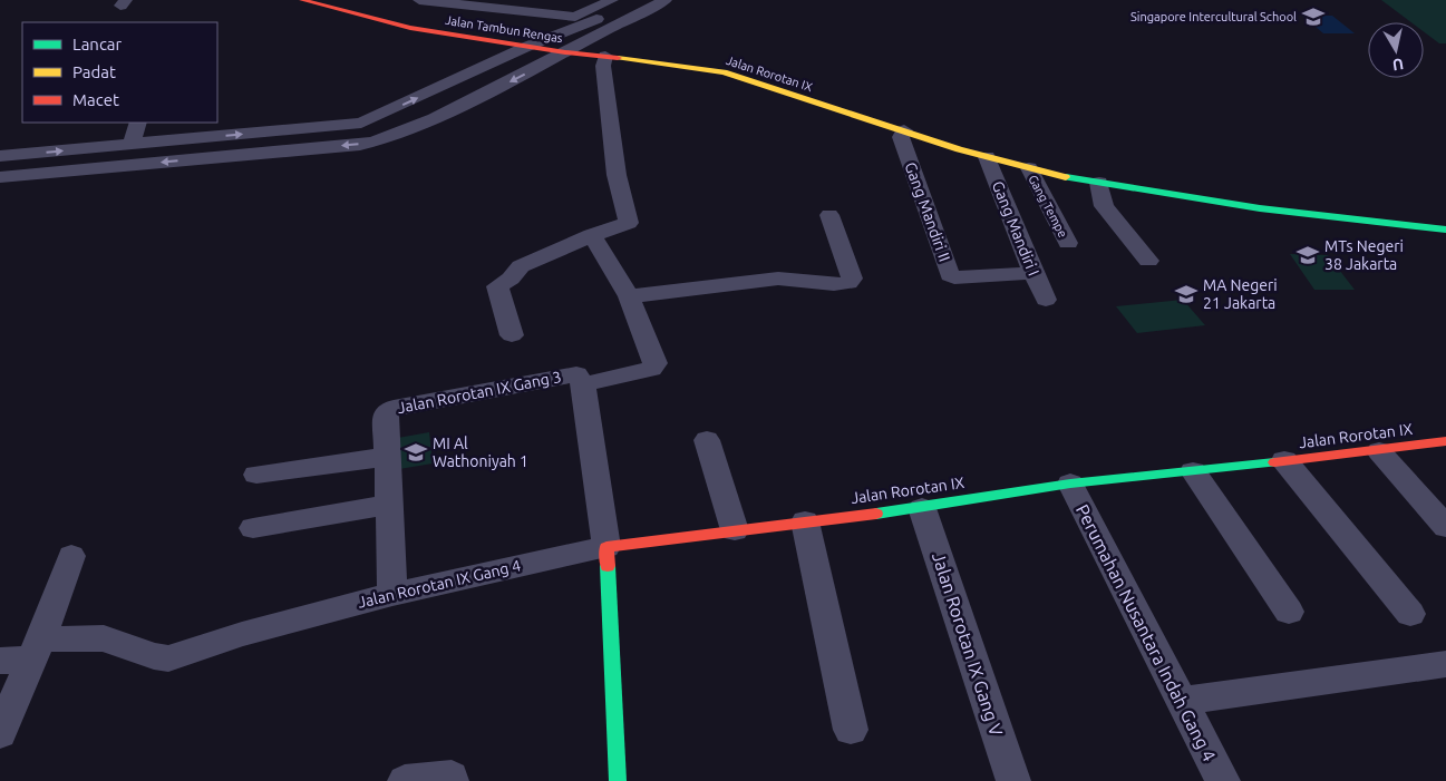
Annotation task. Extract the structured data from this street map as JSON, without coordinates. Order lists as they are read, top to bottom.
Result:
{
  "streets": {
    "street": [
      "Jalan Tambun Rengas",
      "Jalan Rorotan IX",
      "Gang Tempe",
      "Gang Mandiri II",
      "Gang Mandiri I",
      "Jalan Rorotan IX Gang 3",
      "Jalan Rorotan IX Gang 4",
      "Perumahan Nusantara Indah Gang 4",
      "Jalan Rorotan IX Gang V"
    ]
  },
  "crossings": [
    ["Jalan Tambun Rengas", "Jalan Rorotan IX"],
    ["Jalan Rorotan IX", "Gang Tempe"],
    ["Jalan Rorotan IX", "Gang Mandiri II"],
    ["Jalan Rorotan IX", "Gang Mandiri I"],
    ["Jalan Rorotan IX", "Jalan Rorotan IX Gang 4"],
    ["Jalan Rorotan IX", "Perumahan Nusantara Indah Gang 4"],
    ["Jalan Rorotan IX", "Jalan Rorotan IX Gang V"],
    ["Gang Mandiri II", "Gang Mandiri I"],
    ["Jalan Rorotan IX Gang 3", "Jalan Rorotan IX Gang 4"]
  ],
  "places": {
    "school or university": [
      "Singapore Intercultural School",
      "MTs Negeri 38 Jakarta",
      "MA Negeri 21 Jakarta",
      "MI Al Wathoniyah 1"
    ]
  },
  "legend": ["Lancar", "Padat", "Macet"],
  "north": "bottom"
}
